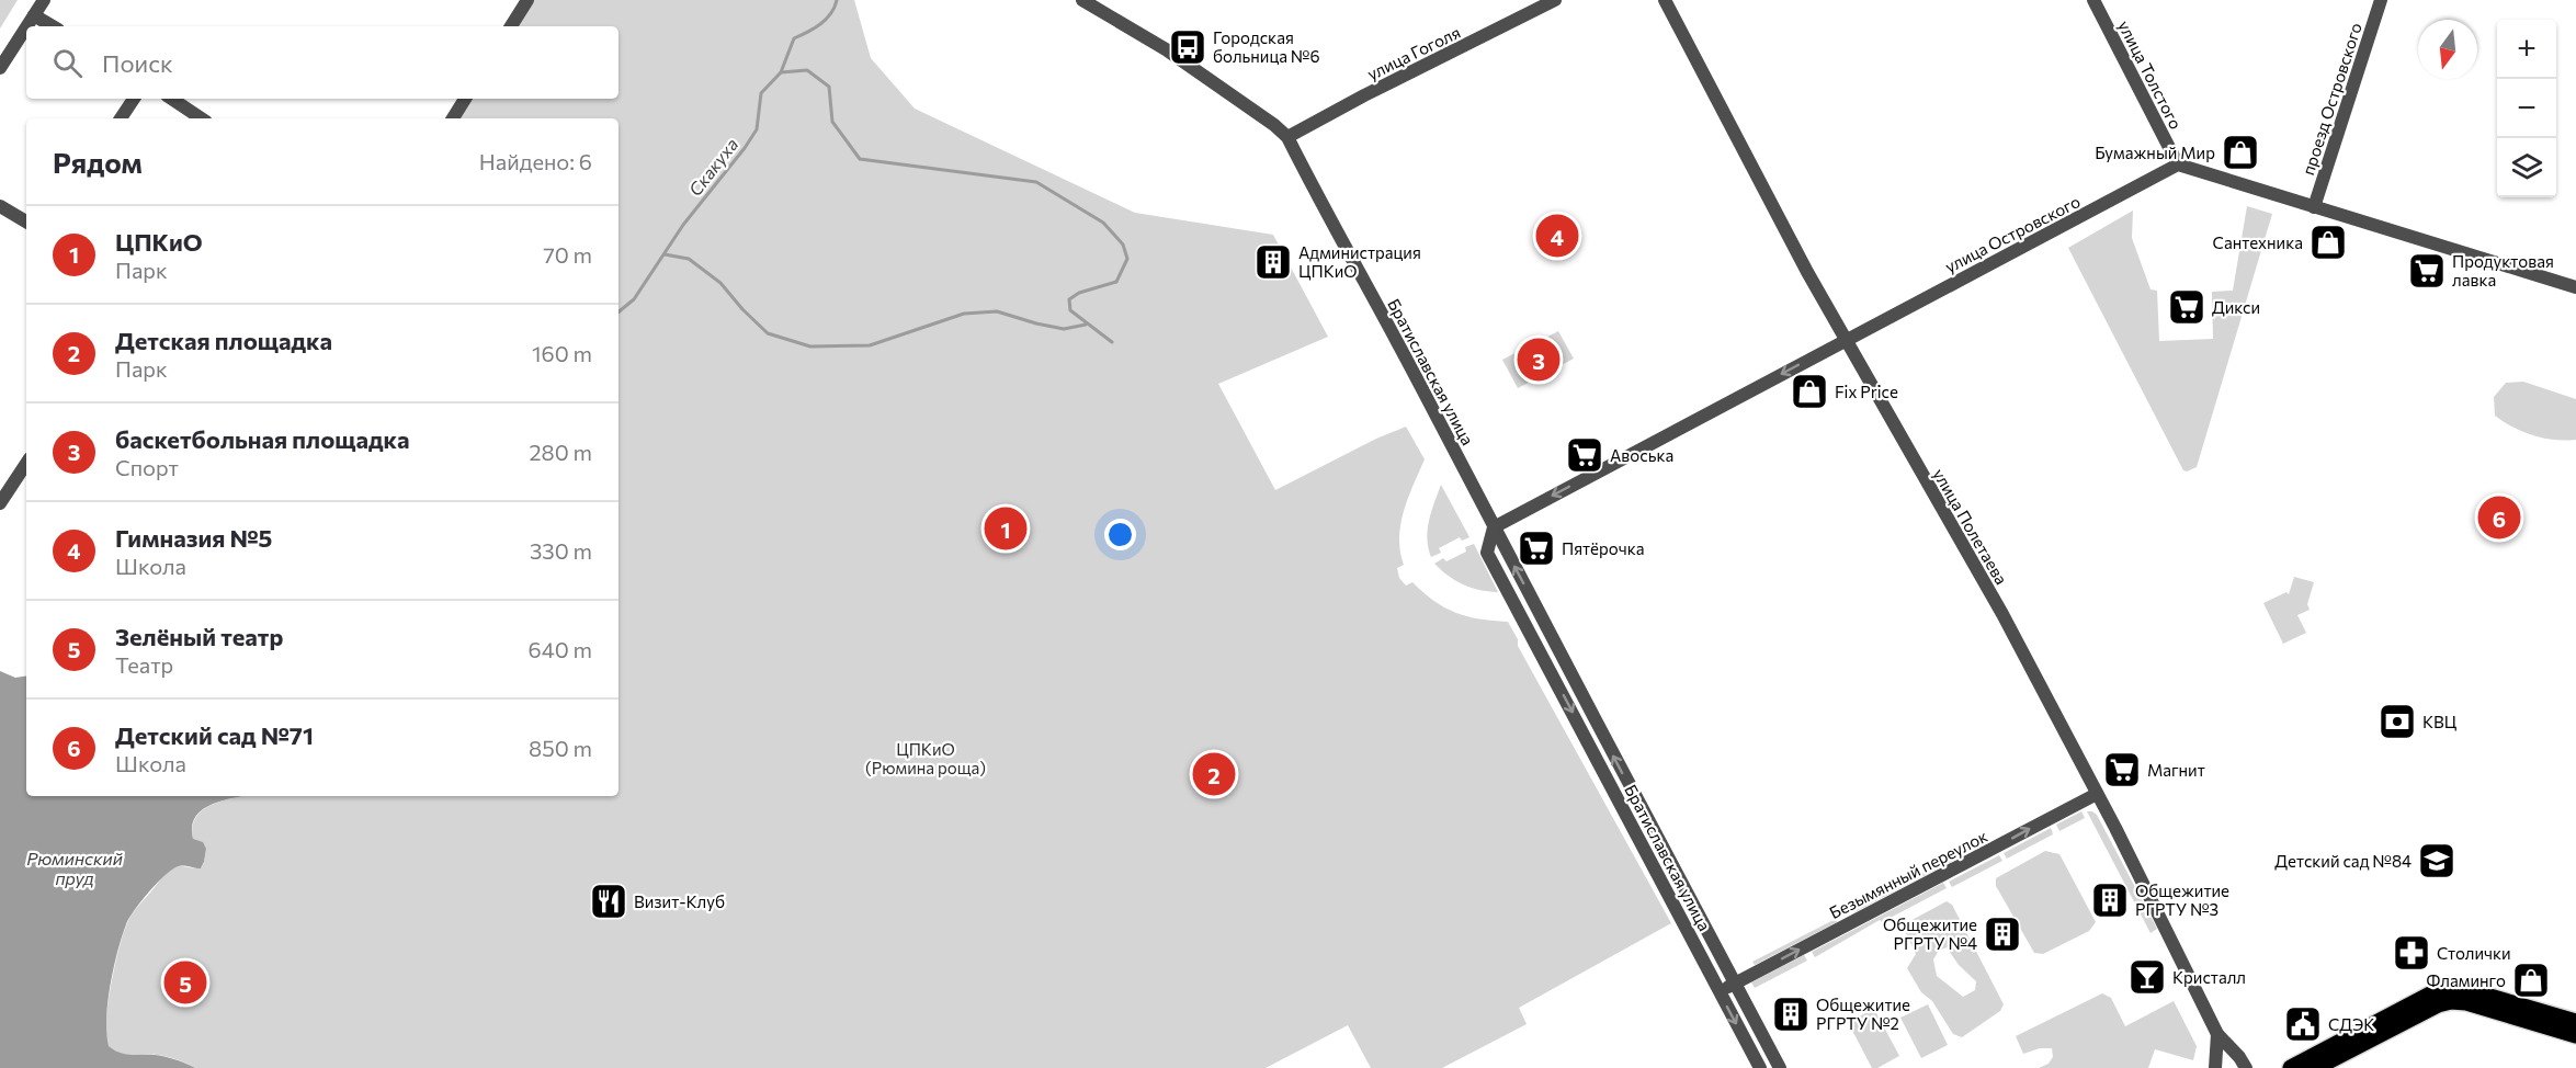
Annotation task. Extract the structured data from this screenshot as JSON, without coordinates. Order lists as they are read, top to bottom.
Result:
{
  "streets": {
    "street": [
      "улица Гоголя",
      "улица Толстого",
      "проезд Островского",
      "улица Островского",
      "Братиславская улица",
      "улица Полетаева",
      "Безымянный переулок"
    ]
  },
  "crossings": [
    ["улица Гоголя", "Братиславская улица"],
    ["улица Толстого", "улица Островского"],
    ["улица Островского", "Братиславская улица"],
    ["улица Островского", "улица Полетаева"],
    ["Братиславская улица", "Безымянный переулок"],
    ["улица Полетаева", "Безымянный переулок"]
  ],
  "one_way": ["улица Островского", "Безымянный переулок"],
  "water": ["Скакуха", "Рюминский пруд"],
  "parks": ["ЦПКиО (Рюмина роща)"],
  "places": {
    "bus stop": ["Городская больница №6"],
    "shop": [
      "Бумажный Мир",
      "Сантехника",
      "Fix Price",
      "Фламинго"
    ],
    "building": [
      "Администрация ЦПКиО",
      "Общежитие РГРТУ №3",
      "Общежитие РГРТУ №4",
      "Общежитие РГРТУ №2"
    ],
    "supermarket": [
      "Продуктовая лавка",
      "Дикси",
      "Авоська",
      "Пятёрочка",
      "Магнит"
    ],
    "bank": ["КВЦ"],
    "school or university": ["Детский сад №84"],
    "restaurant": ["Визит-Клуб"],
    "pharmacy": ["Столички"],
    "bar": ["Кристалл"],
    "public building": ["СДЭК"]
  },
  "north": "bottom",
  "page": {
    "map_buttons": ["+", "−"],
    "search": "Поиск",
    "heading": ["Рядом", "Найдено: 6"],
    "list": [
      {
        "mark": "1",
        "name": "ЦПКиО",
        "note": "Парк",
        "value": "70 m"
      },
      {
        "mark": "2",
        "name": "Детская площадка",
        "note": "Парк",
        "value": "160 m"
      },
      {
        "mark": "3",
        "name": "баскетбольная площадка",
        "note": "Спорт",
        "value": "280 m"
      },
      {
        "mark": "4",
        "name": "Гимназия №5",
        "note": "Школа",
        "value": "330 m"
      },
      {
        "mark": "5",
        "name": "Зелёный театр",
        "note": "Театр",
        "value": "640 m"
      },
      {
        "mark": "6",
        "name": "Детский сад №71",
        "note": "Школа",
        "value": "850 m"
      }
    ],
    "pins": [
      "4",
      "3",
      "6",
      "1",
      "2",
      "5"
    ]
  }
}
